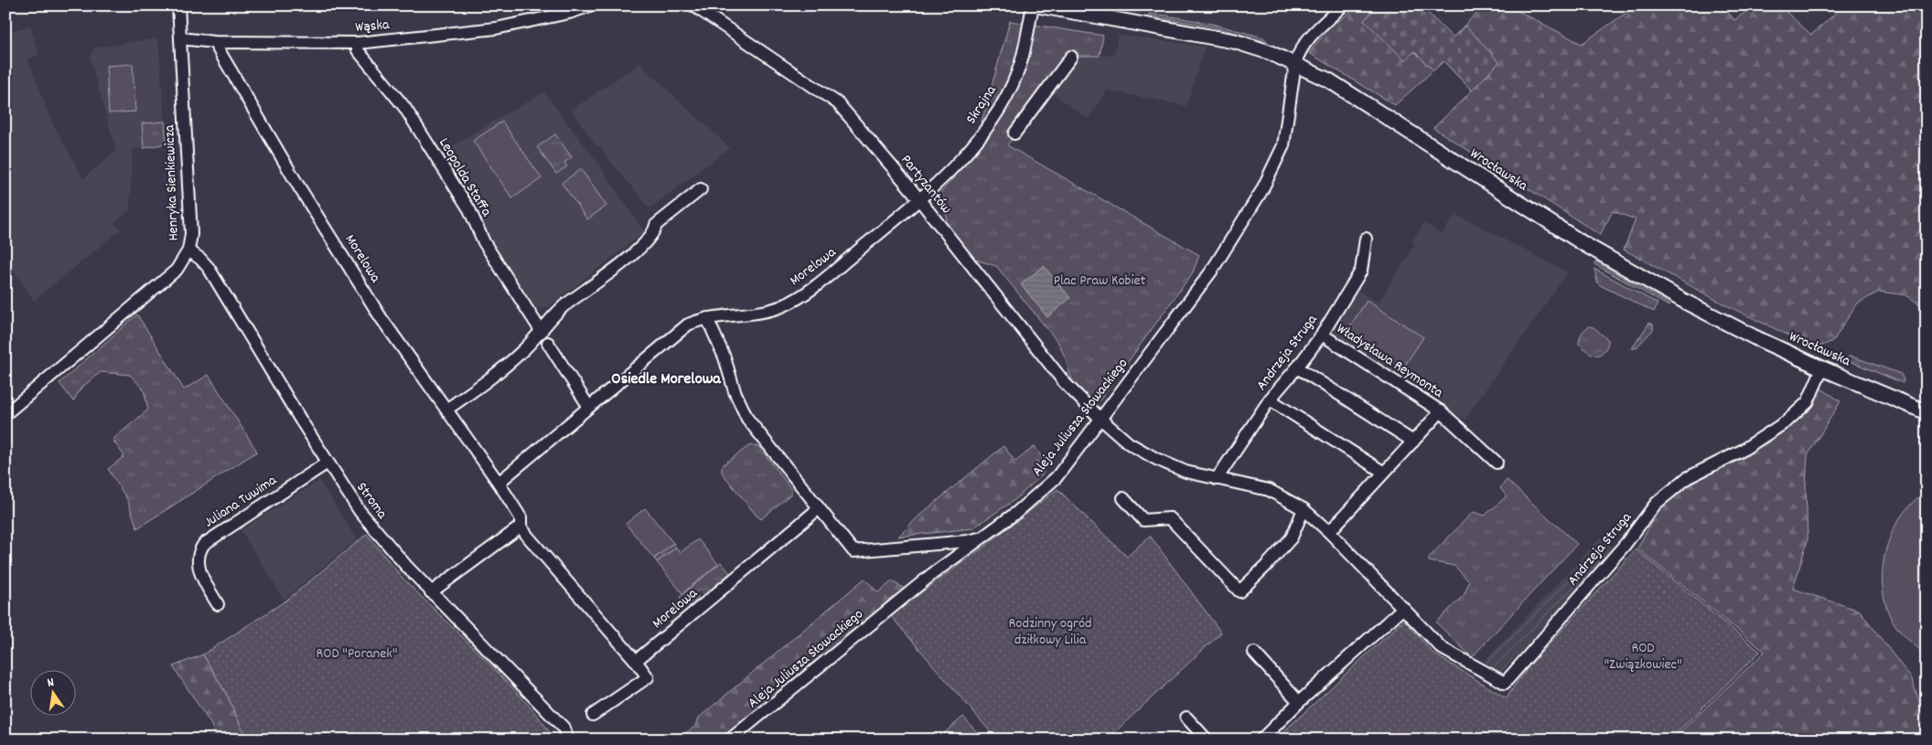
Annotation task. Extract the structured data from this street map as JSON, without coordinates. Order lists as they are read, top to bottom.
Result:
{
  "streets": {
    "main road": ["Wrocławska"],
    "street": [
      "Wąska",
      "Skrajna",
      "Leopolda Staffa",
      "Henryka Sienkiewicza",
      "Partyzantów",
      "Morelowa",
      "Andrzeja Struga",
      "Władysława Reymonta",
      "Aleja Juliusza Słowackiego",
      "Stroma",
      "Juliana Tuwima"
    ]
  },
  "crossings": [
    ["Wąska", "Leopolda Staffa"],
    ["Wąska", "Henryka Sienkiewicza"],
    ["Wąska", "Morelowa"],
    ["Skrajna", "Partyzantów"],
    ["Skrajna", "Morelowa"],
    ["Wrocławska", "Andrzeja Struga"],
    ["Wrocławska", "Aleja Juliusza Słowackiego"],
    ["Henryka Sienkiewicza", "Stroma"],
    ["Partyzantów", "Morelowa"],
    ["Partyzantów", "Andrzeja Struga"],
    ["Partyzantów", "Aleja Juliusza Słowackiego"],
    ["Andrzeja Struga", "Władysława Reymonta"],
    ["Andrzeja Struga", "Aleja Juliusza Słowackiego"],
    ["Stroma", "Juliana Tuwima"]
  ],
  "districts": ["Osiedle Morelowa"],
  "parks": [
    "Plac Praw Kobiet",
    "Rodzinny ogród dziłkowy Lilia",
    "ROD \"Związkowiec\"",
    "ROD \"Poranek\""
  ],
  "north": "top"
}
